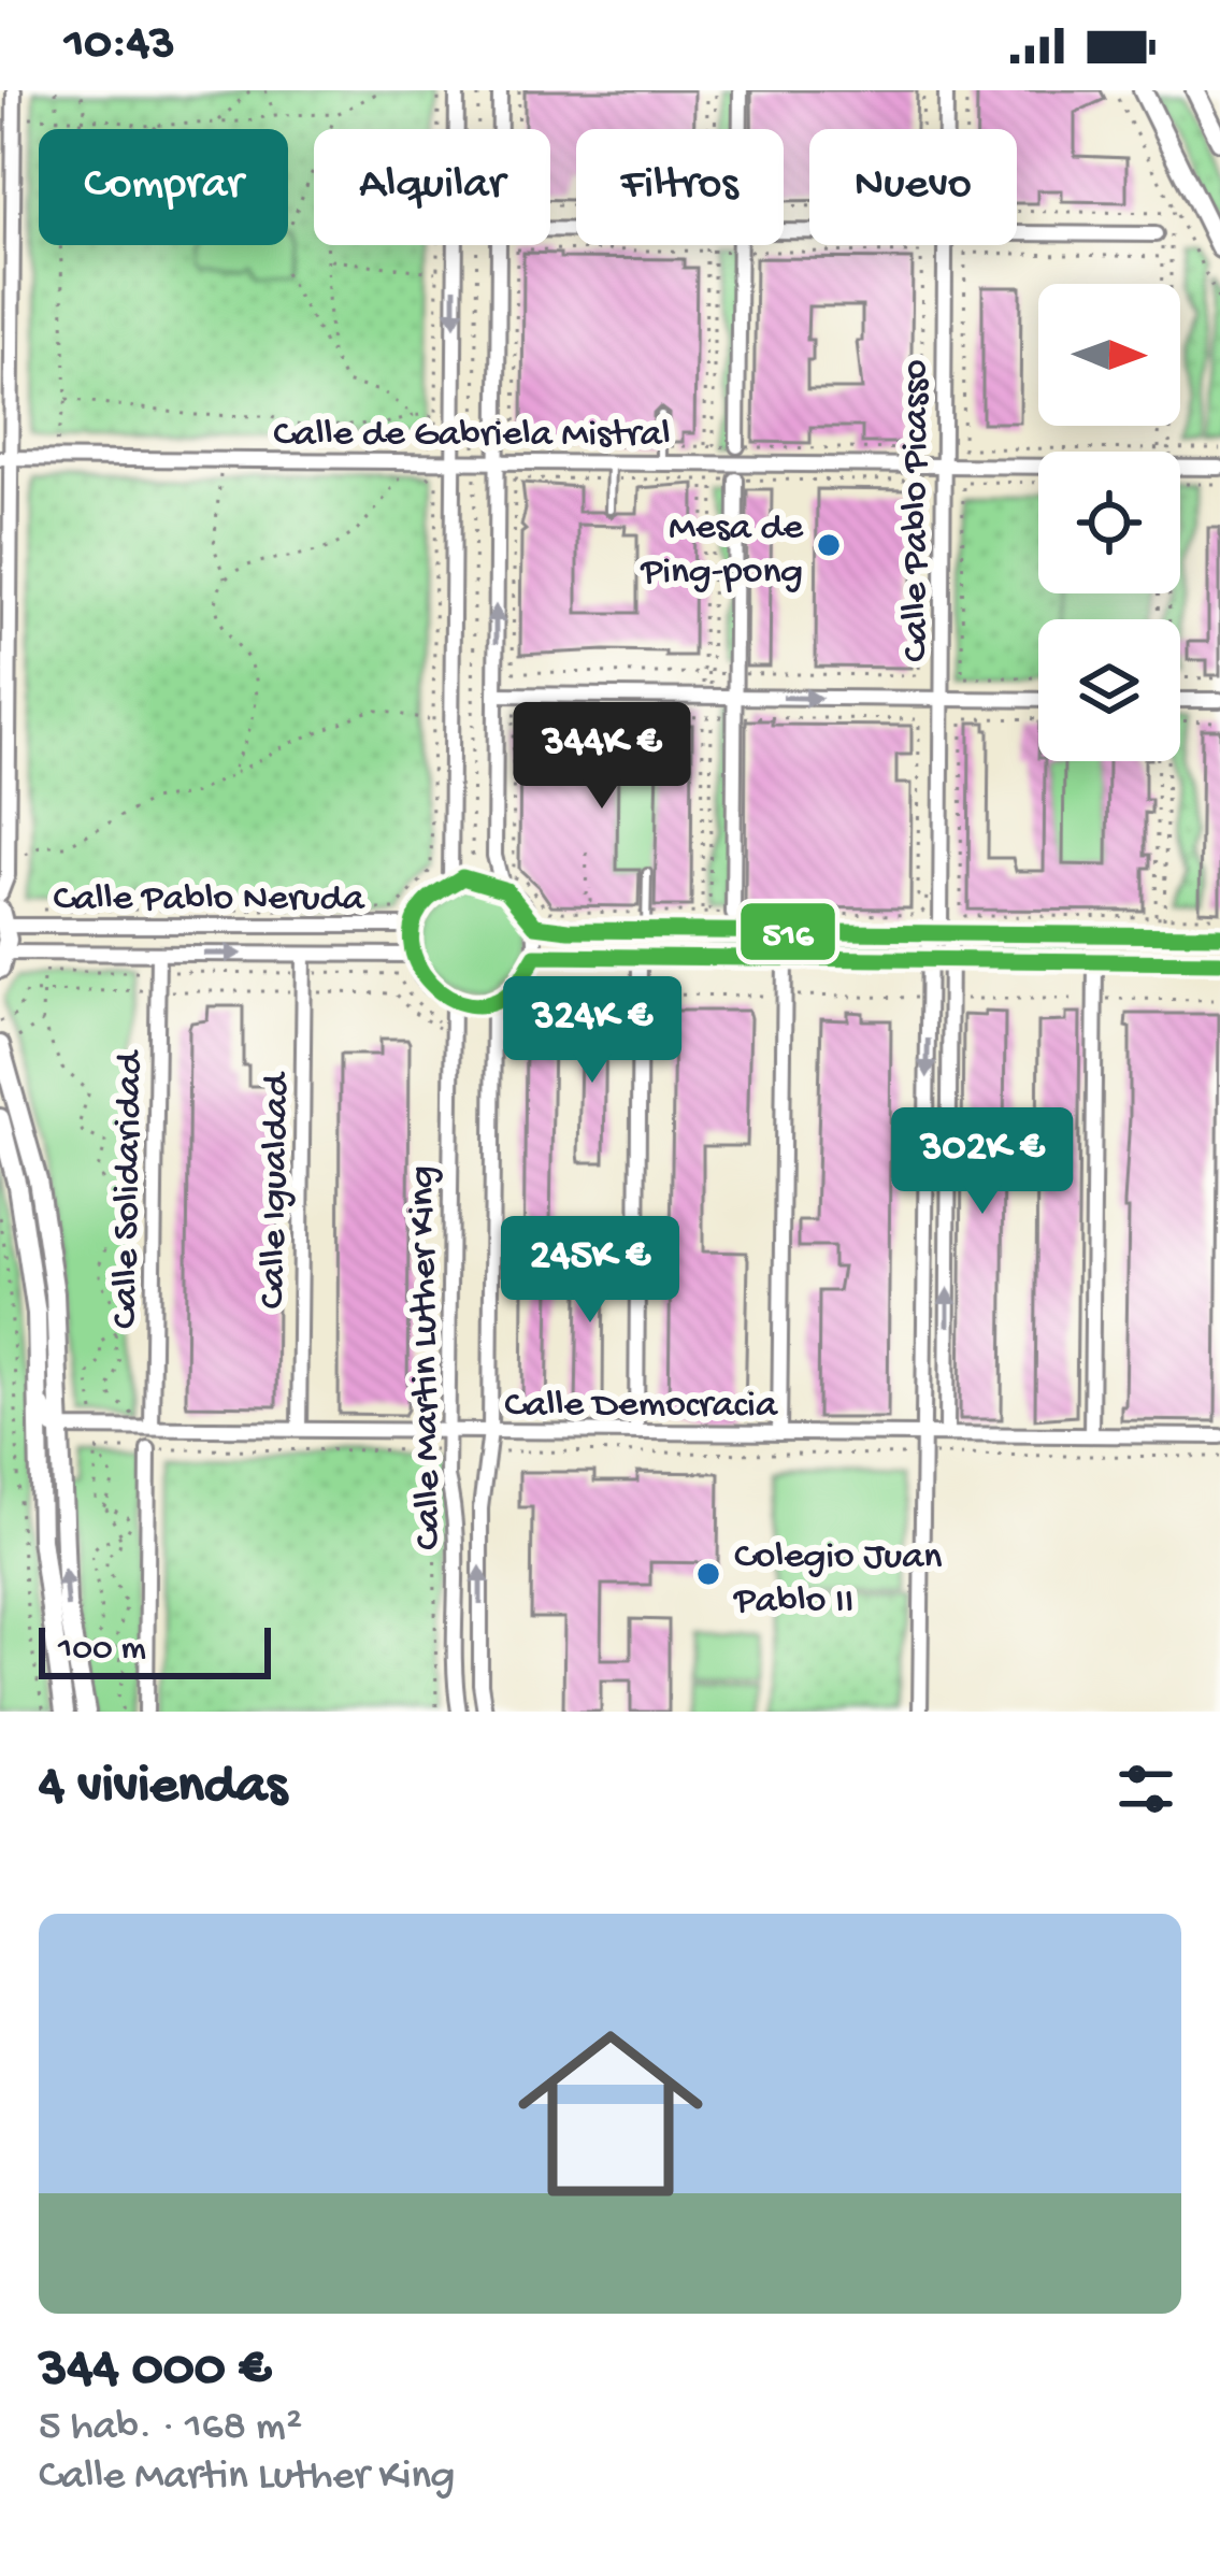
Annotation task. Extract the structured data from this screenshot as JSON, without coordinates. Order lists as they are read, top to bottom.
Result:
{
  "streets": {
    "street": [
      "Calle de Gabriela Mistral",
      "Calle Pablo Picasso",
      "Calle Pablo Neruda",
      "Calle Solidaridad",
      "Calle Igualdad",
      "Calle Martin Luther King",
      "Calle Democracia"
    ]
  },
  "crossings": [
    ["Calle de Gabriela Mistral", "Calle Pablo Picasso"],
    ["Calle Pablo Picasso", "Calle Democracia"],
    ["Calle Pablo Neruda", "Calle Solidaridad"],
    ["Calle Pablo Neruda", "Calle Igualdad"],
    ["Calle Pablo Neruda", "Calle Martin Luther King"],
    ["Calle Solidaridad", "Calle Democracia"],
    ["Calle Igualdad", "Calle Democracia"],
    ["Calle Martin Luther King", "Calle Democracia"]
  ],
  "places": ["Mesa de Ping-pong", "Colegio Juan Pablo II"],
  "lines": ["transit line 516"],
  "scale_bar": "100 m",
  "north": "right",
  "page": {
    "status": "10:43",
    "chip": [
      "Comprar",
      "Alquilar",
      "Filtros",
      "Nuevo"
    ],
    "price": [
      "344K €",
      "324K €",
      "302K €",
      "245K €"
    ],
    "scale": "100 m",
    "heading": "4 viviendas",
    "list": [
      {
        "name": "344 000 €",
        "note": "5 hab. · 168 m² · Calle Martin Luther King"
      }
    ]
  }
}
